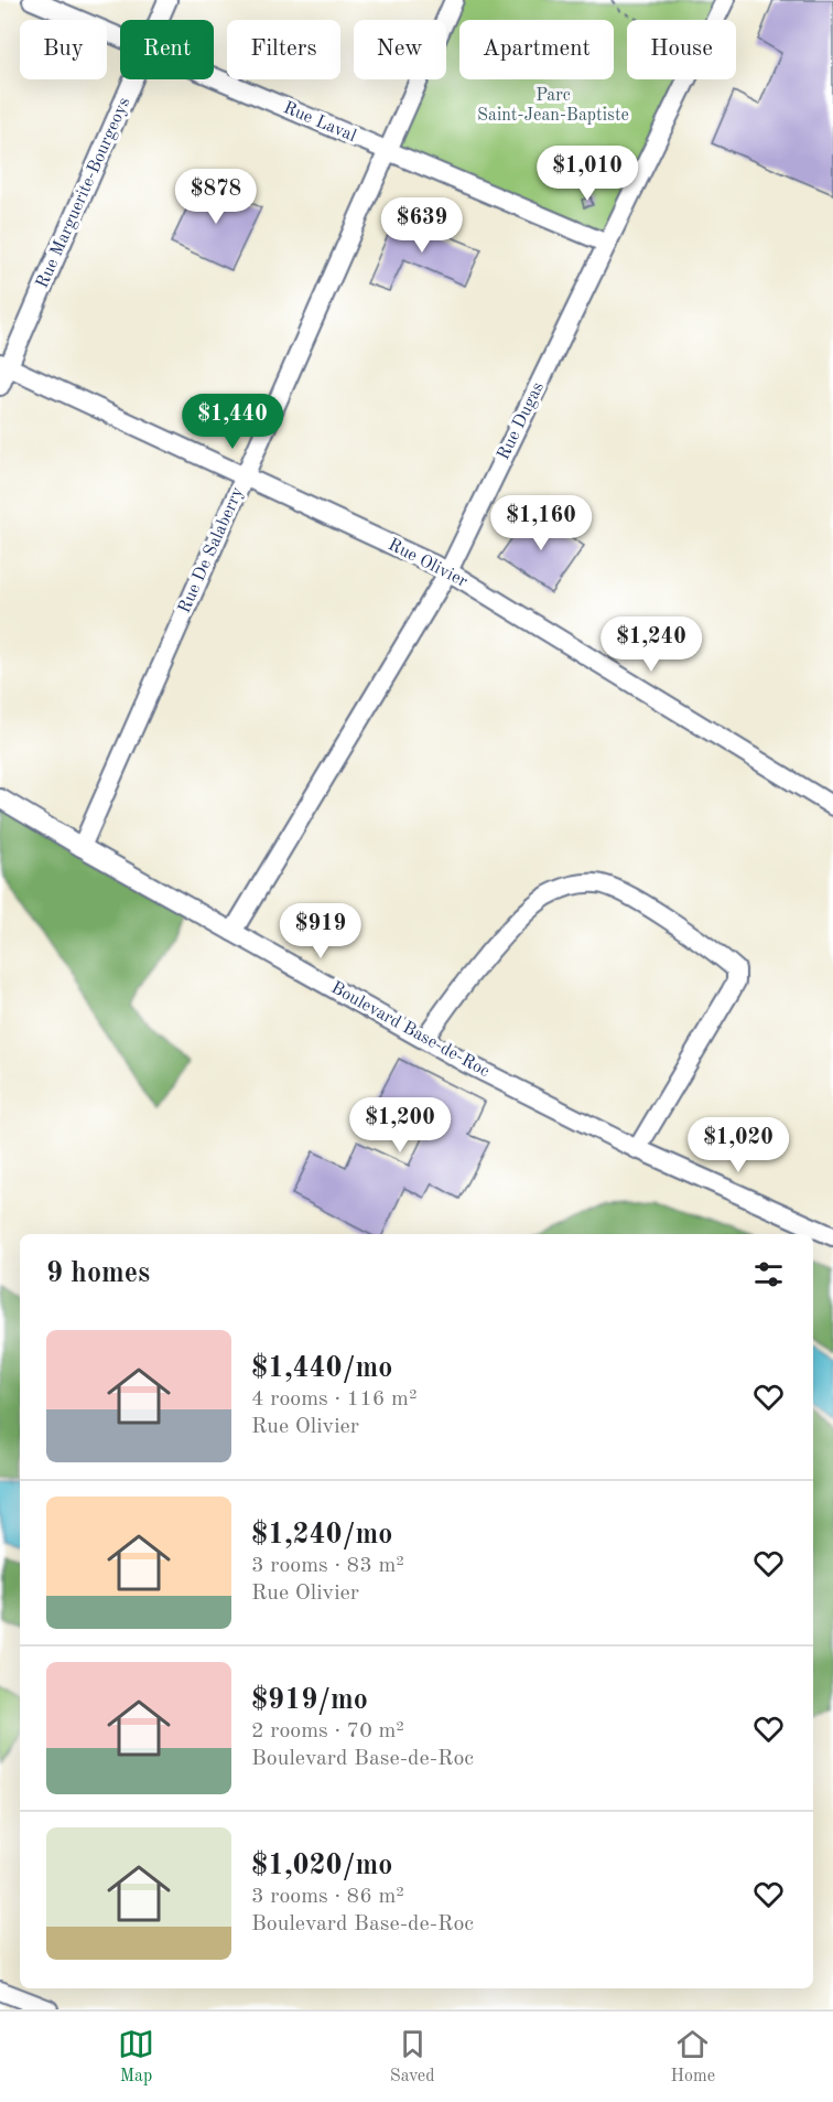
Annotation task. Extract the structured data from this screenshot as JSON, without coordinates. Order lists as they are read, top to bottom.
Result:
{
  "streets": {
    "street": [
      "Rue Laval",
      "Rue Marguerite-Bourgeoys",
      "Rue Dugas",
      "Rue De Salaberry",
      "Rue Olivier",
      "Boulevard Base-de-Roc"
    ]
  },
  "crossings": [
    ["Rue Laval", "Rue Dugas"],
    ["Rue Laval", "Rue De Salaberry"],
    ["Rue Marguerite-Bourgeoys", "Rue Olivier"],
    ["Rue Dugas", "Rue Olivier"],
    ["Rue Dugas", "Boulevard Base-de-Roc"],
    ["Rue De Salaberry", "Rue Olivier"],
    ["Rue De Salaberry", "Boulevard Base-de-Roc"]
  ],
  "parks": ["Parc Saint-Jean-Baptiste"],
  "page": {
    "chip": [
      "Buy",
      "Rent",
      "Filters",
      "New",
      "Apartment",
      "House"
    ],
    "price": [
      "$1,010",
      "$878",
      "$639",
      "$1,440",
      "$1,160",
      "$1,240",
      "$919",
      "$1,200",
      "$1,020"
    ],
    "heading": "9 homes",
    "list": [
      {
        "name": "$1,440/mo",
        "note": "4 rooms · 116 m² · Rue Olivier"
      },
      {
        "name": "$1,240/mo",
        "note": "3 rooms · 83 m² · Rue Olivier"
      },
      {
        "name": "$919/mo",
        "note": "2 rooms · 70 m² · Boulevard Base-de-Roc"
      },
      {
        "name": "$1,020/mo",
        "note": "3 rooms · 86 m² · Boulevard Base-de-Roc"
      }
    ],
    "tabs": ["Map", "Saved", "Home"]
  }
}
